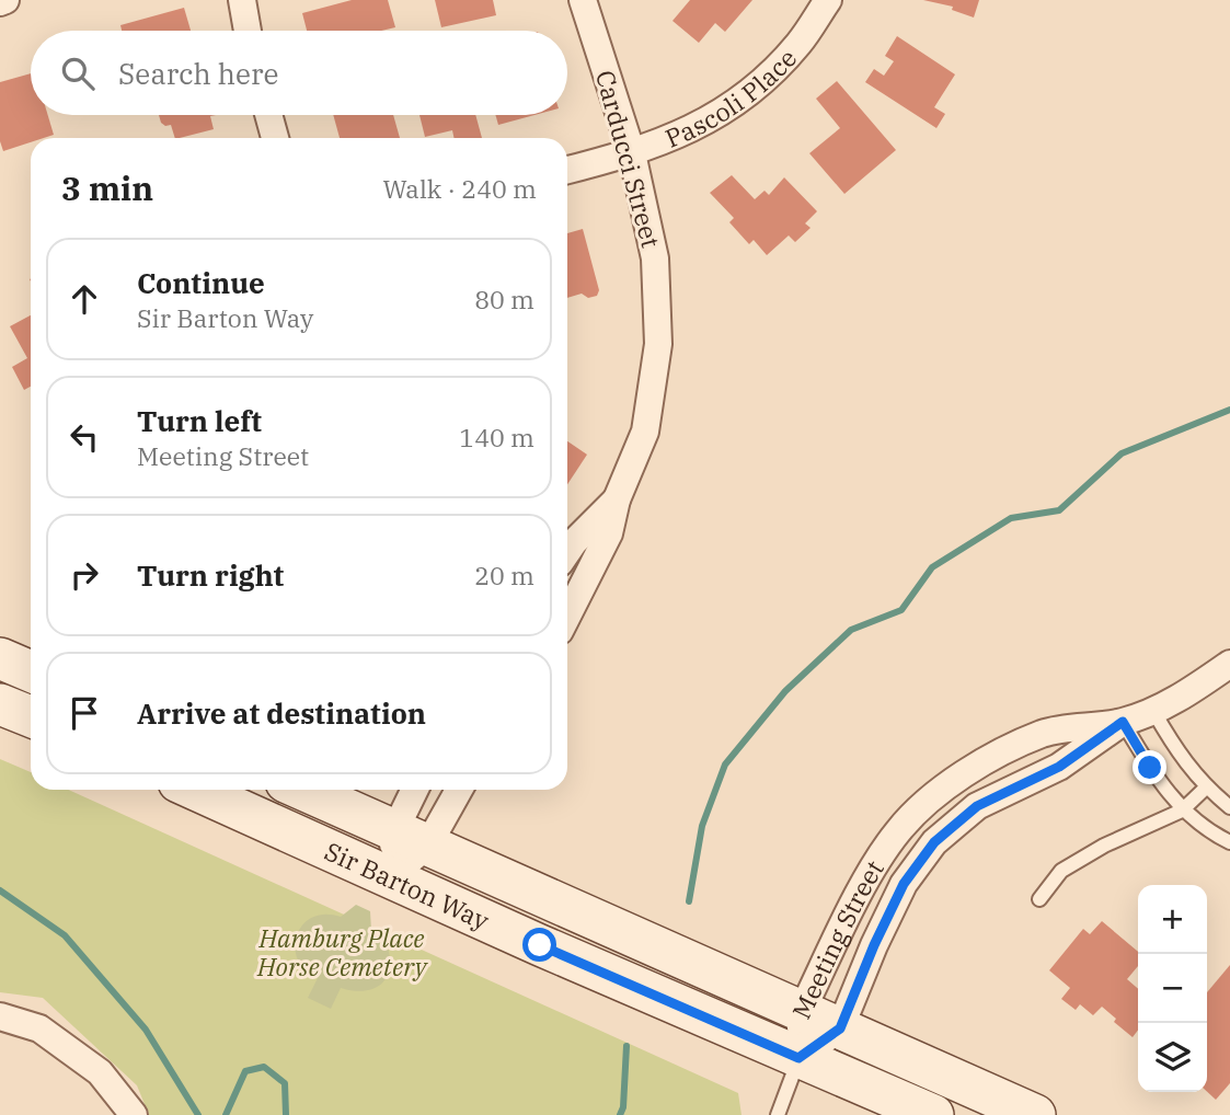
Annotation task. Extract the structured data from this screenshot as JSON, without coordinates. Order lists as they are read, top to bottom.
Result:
{
  "streets": {
    "main road": ["Sir Barton Way"],
    "street": ["Pascoli Place", "Carducci Street", "Meeting Street"]
  },
  "crossings": [
    ["Pascoli Place", "Carducci Street"],
    ["Sir Barton Way", "Meeting Street"]
  ],
  "parks": ["Hamburg Place Horse Cemetery"],
  "page": {
    "search": "Search here",
    "heading": ["3 min", "Walk · 240 m"],
    "list": [
      ["Continue", "Sir Barton Way", "80 m"],
      ["Turn left", "Meeting Street", "140 m"],
      ["Turn right", "20 m"],
      "Arrive at destination"
    ],
    "map_buttons": ["+", "−"]
  }
}
